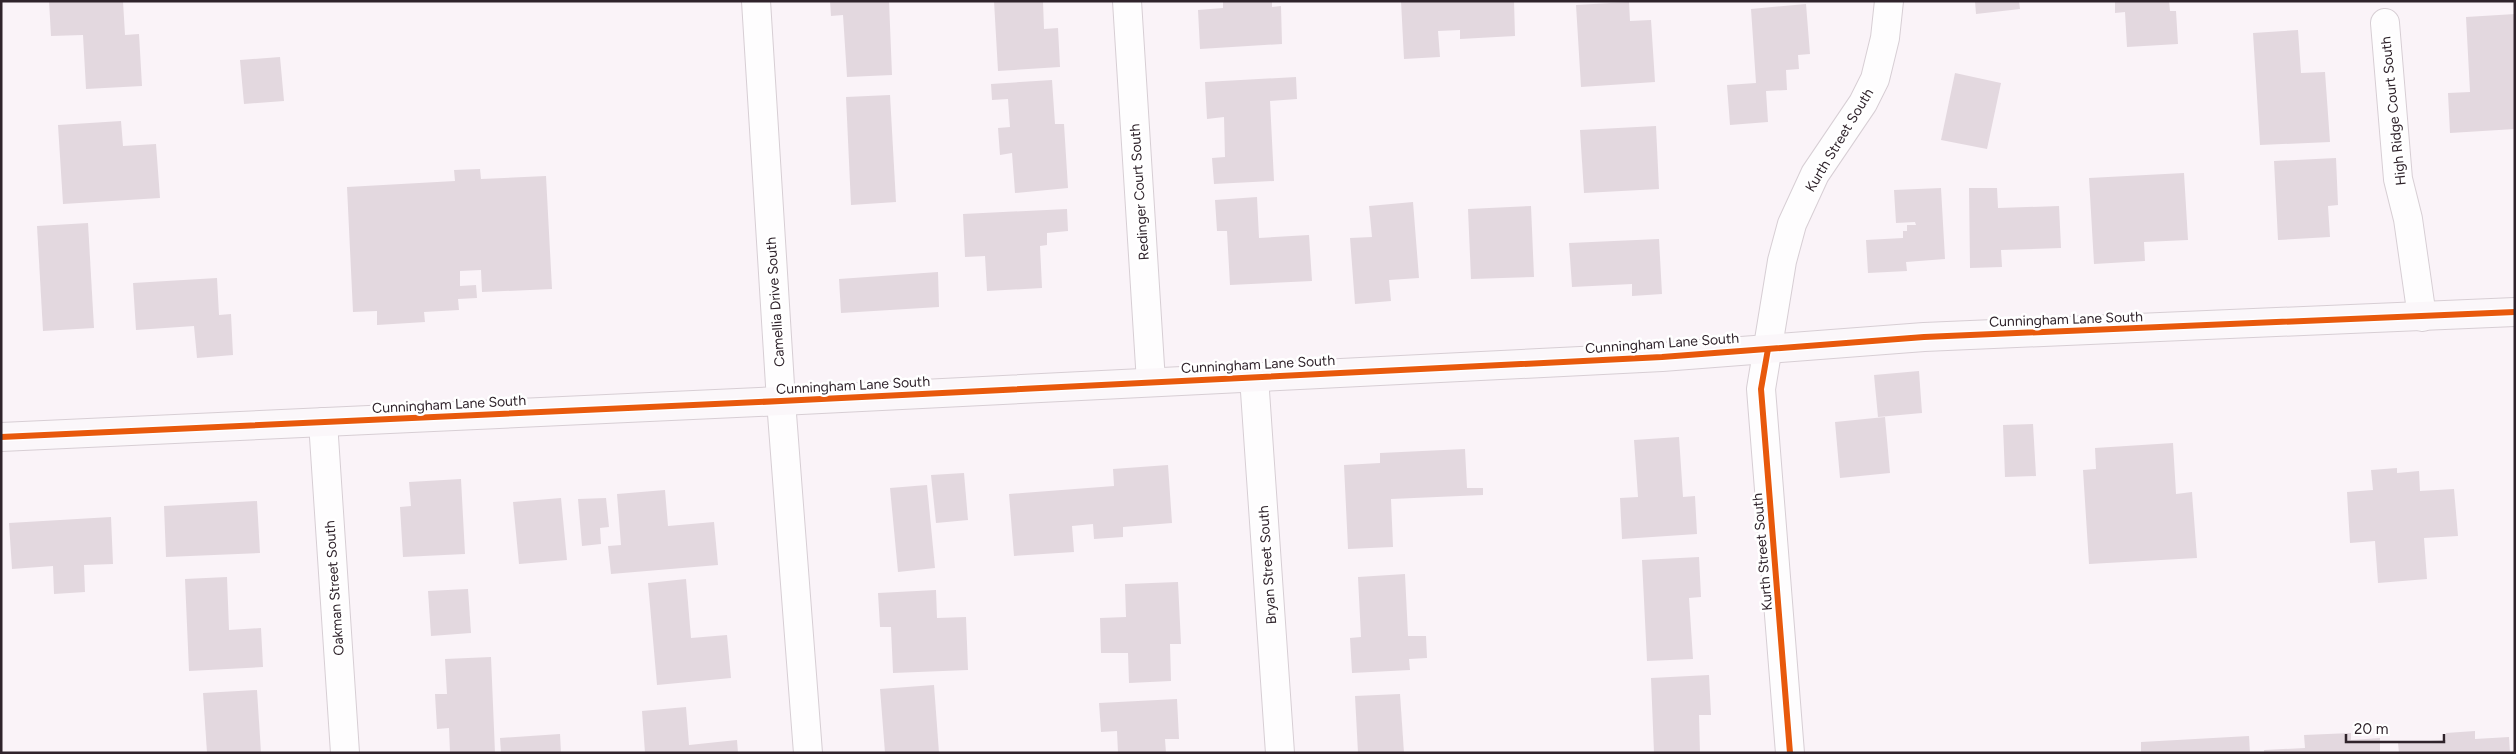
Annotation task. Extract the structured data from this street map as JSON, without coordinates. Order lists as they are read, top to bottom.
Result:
{
  "streets": {
    "street": [
      "High Ridge Court South",
      "Kurth Street South",
      "Redinger Court South",
      "Camellia Drive South",
      "Cunningham Lane South",
      "Bryan Street South",
      "Oakman Street South"
    ]
  },
  "crossings": [
    ["High Ridge Court South", "Cunningham Lane South"],
    ["Kurth Street South", "Cunningham Lane South"],
    ["Redinger Court South", "Cunningham Lane South"],
    ["Camellia Drive South", "Cunningham Lane South"],
    ["Cunningham Lane South", "Bryan Street South"],
    ["Cunningham Lane South", "Oakman Street South"]
  ],
  "scale_bar": "20 m"
}
